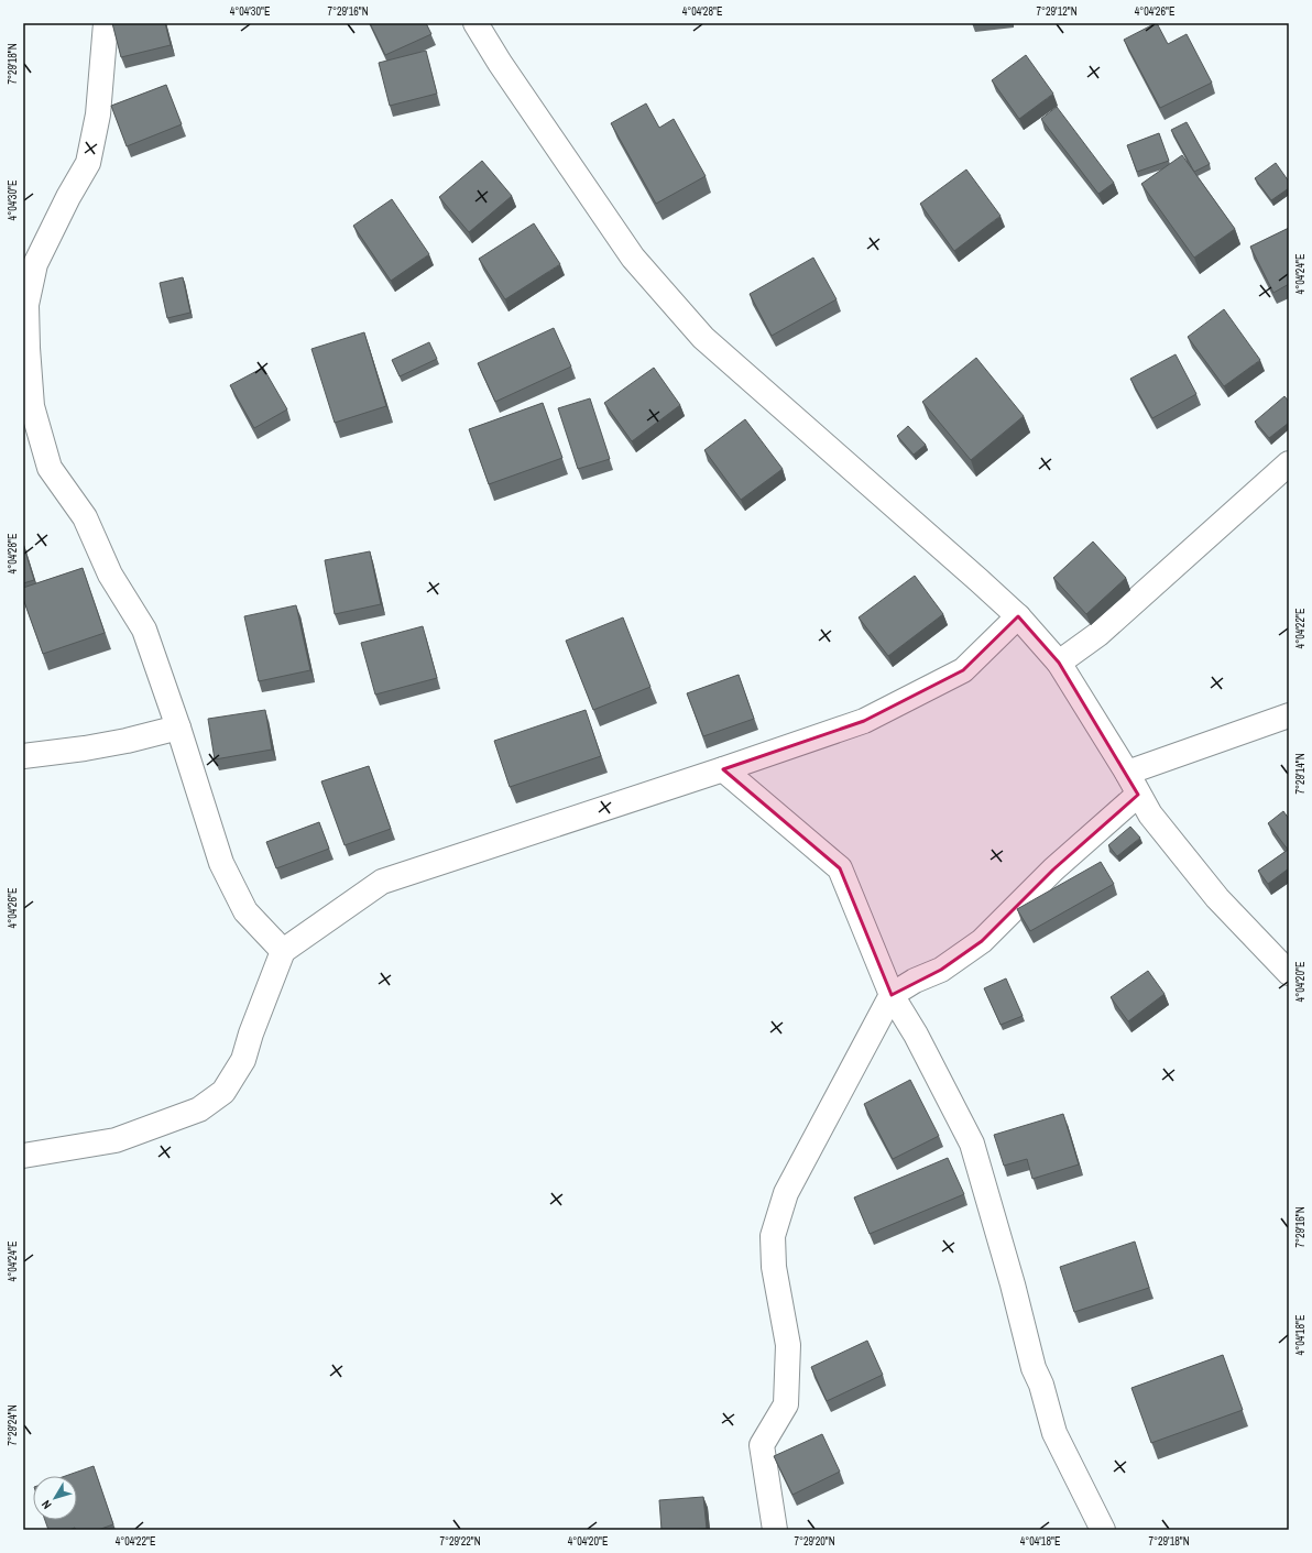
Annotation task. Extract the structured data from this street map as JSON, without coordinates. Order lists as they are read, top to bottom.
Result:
{
  "north": "bottom left",
  "coordinates": [
    "4°04'30\"E",
    "7°29'16\"N",
    "4°04'28\"E",
    "7°29'12\"N",
    "4°04'26\"E",
    "7°29'18\"N",
    "4°04'24\"E",
    "4°04'22\"E",
    "7°29'14\"N",
    "4°04'20\"E",
    "4°04'18\"E",
    "7°29'24\"N",
    "7°29'22\"N",
    "7°29'20\"N"
  ]
}
